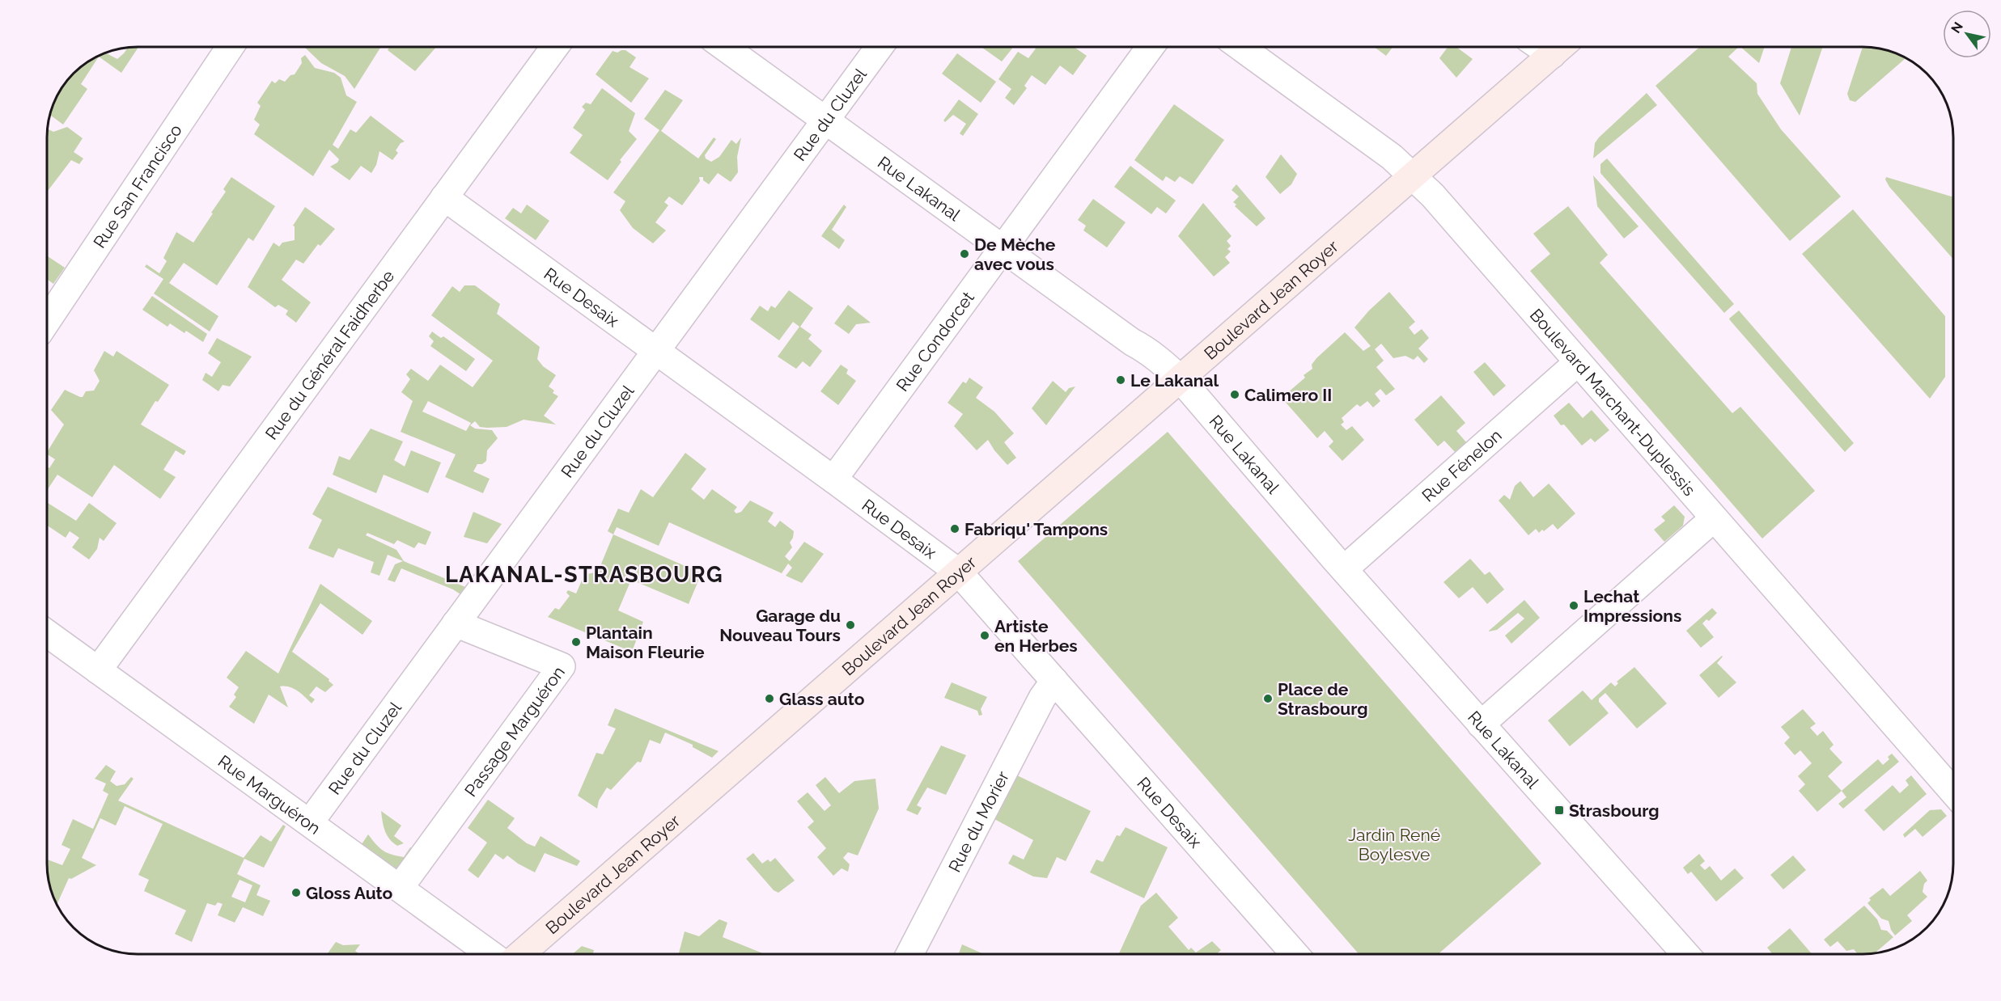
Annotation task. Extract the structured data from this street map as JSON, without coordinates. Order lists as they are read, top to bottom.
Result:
{
  "streets": {
    "street": [
      "Rue du Cluzel",
      "Rue San Francisco",
      "Rue Lakanal",
      "Rue Desaix",
      "Boulevard Jean Royer",
      "Rue Condorcet",
      "Rue du Général Faidherbe",
      "Boulevard Marchant-Duplessis",
      "Rue Fénelon",
      "Passage Marguéron",
      "Rue Marguéron",
      "Rue du Morier"
    ]
  },
  "crossings": [
    ["Rue du Cluzel", "Rue Lakanal"],
    ["Rue du Cluzel", "Rue Desaix"],
    ["Rue du Cluzel", "Passage Marguéron"],
    ["Rue du Cluzel", "Rue Marguéron"],
    ["Rue Lakanal", "Boulevard Jean Royer"],
    ["Rue Lakanal", "Rue Condorcet"],
    ["Rue Lakanal", "Rue Fénelon"],
    ["Rue Desaix", "Boulevard Jean Royer"],
    ["Rue Desaix", "Rue Condorcet"],
    ["Rue Desaix", "Rue du Général Faidherbe"],
    ["Rue Desaix", "Rue du Morier"],
    ["Boulevard Jean Royer", "Boulevard Marchant-Duplessis"],
    ["Rue du Général Faidherbe", "Rue Marguéron"],
    ["Boulevard Marchant-Duplessis", "Rue Fénelon"],
    ["Passage Marguéron", "Rue Marguéron"]
  ],
  "districts": ["LAKANAL-STRASBOURG"],
  "parks": ["Jardin René Boylesve"],
  "places": {
    "other": [
      "De Mèche avec vous",
      "Le Lakanal",
      "Calimero II",
      "Fabriqu' Tampons",
      "Lechat Impressions",
      "Garage du Nouveau Tours",
      "Artiste en Herbes",
      "Plantain Maison Fleurie",
      "Glass auto",
      "Place de Strasbourg",
      "Gloss Auto"
    ],
    "transit": ["Strasbourg"]
  },
  "north": "top left"
}
